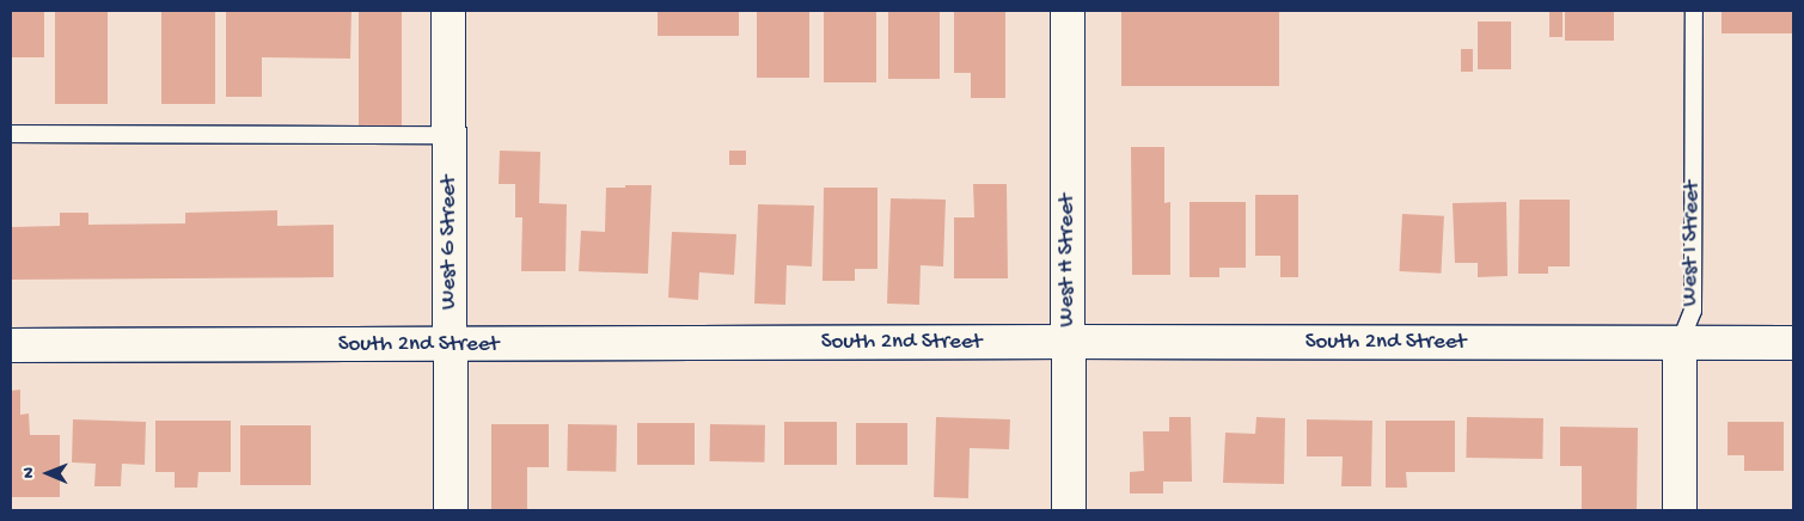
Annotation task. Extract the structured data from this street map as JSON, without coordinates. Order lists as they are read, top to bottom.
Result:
{
  "streets": {
    "street": [
      "West G Street",
      "West I Street",
      "West H Street",
      "South 2nd Street"
    ]
  },
  "crossings": [
    ["West G Street", "South 2nd Street"],
    ["West I Street", "South 2nd Street"],
    ["West H Street", "South 2nd Street"]
  ],
  "north": "left"
}
